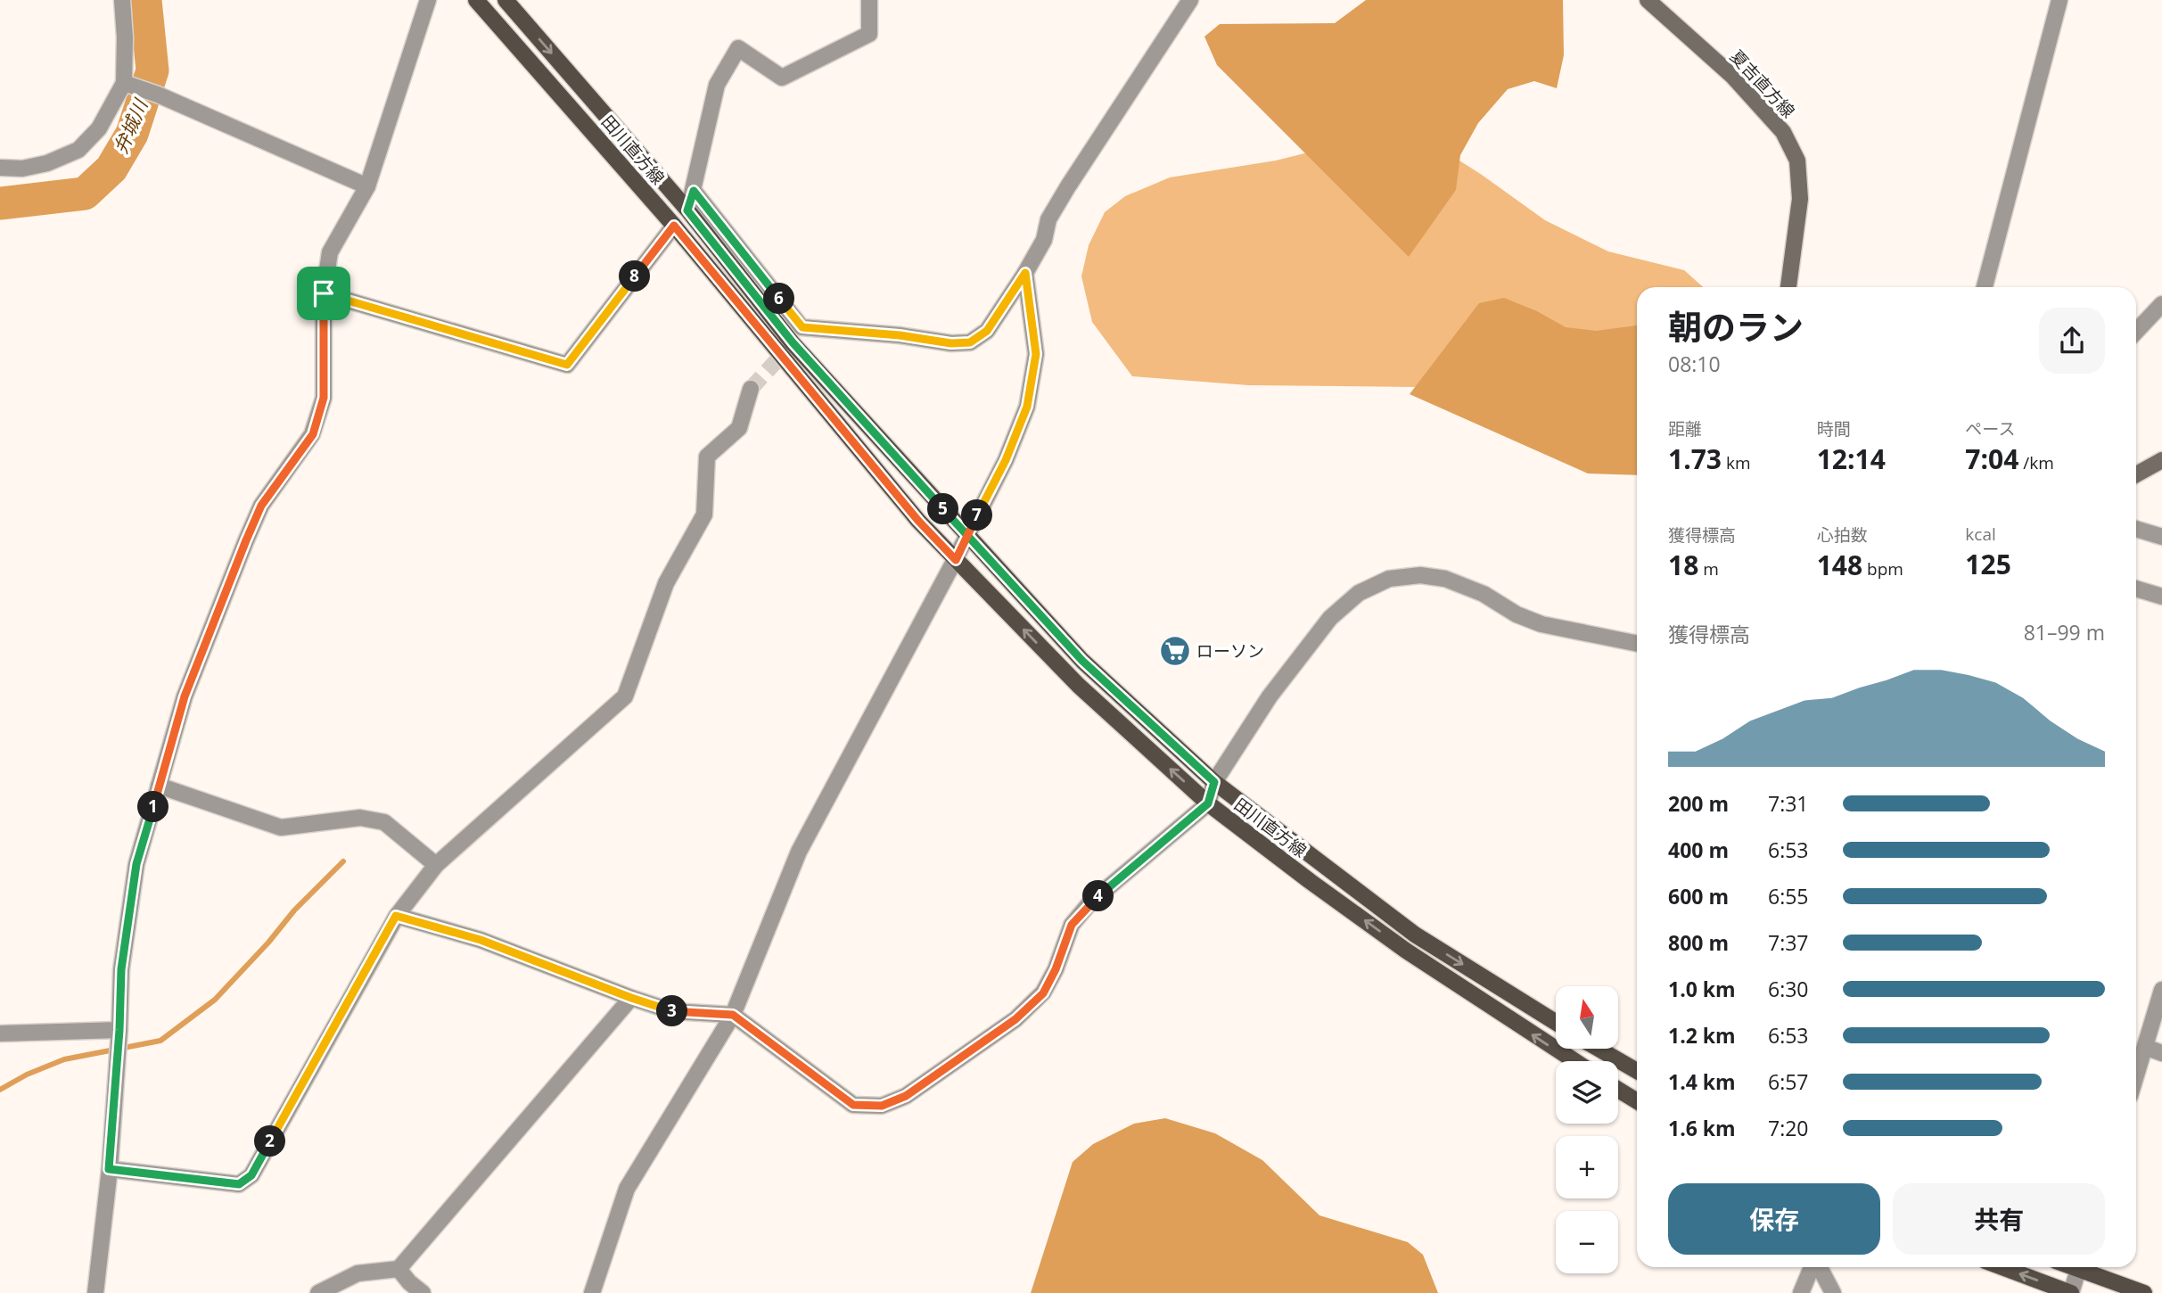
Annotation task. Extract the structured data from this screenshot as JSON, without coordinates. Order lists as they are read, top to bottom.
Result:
{
  "streets": {
    "main road": ["夏吉直方線", "田川直方線"]
  },
  "water": ["弁城川"],
  "places": {
    "supermarket": ["ローソン"]
  },
  "north": "top",
  "page": {
    "pins": [
      "8",
      "6",
      "5",
      "7",
      "1",
      "4",
      "3",
      "2"
    ],
    "heading": ["朝のラン", "08:10"],
    "stats": [
      ["距離", "1.73 km"],
      ["時間", "12:14"],
      ["ペース", "7:04 /km"],
      ["獲得標高", "18 m"],
      ["心拍数", "148 bpm"],
      ["kcal", "125"]
    ],
    "chart": ["獲得標高", "81–99 m"],
    "list": [
      {
        "name": "200 m",
        "note": "7:31"
      },
      {
        "name": "400 m",
        "note": "6:53"
      },
      {
        "name": "600 m",
        "note": "6:55"
      },
      {
        "name": "800 m",
        "note": "7:37"
      },
      {
        "name": "1.0 km",
        "note": "6:30"
      },
      {
        "name": "1.2 km",
        "note": "6:53"
      },
      {
        "name": "1.4 km",
        "note": "6:57"
      },
      {
        "name": "1.6 km",
        "note": "7:20"
      }
    ],
    "map_buttons": ["+", "−"],
    "buttons": ["保存", "共有"]
  }
}
